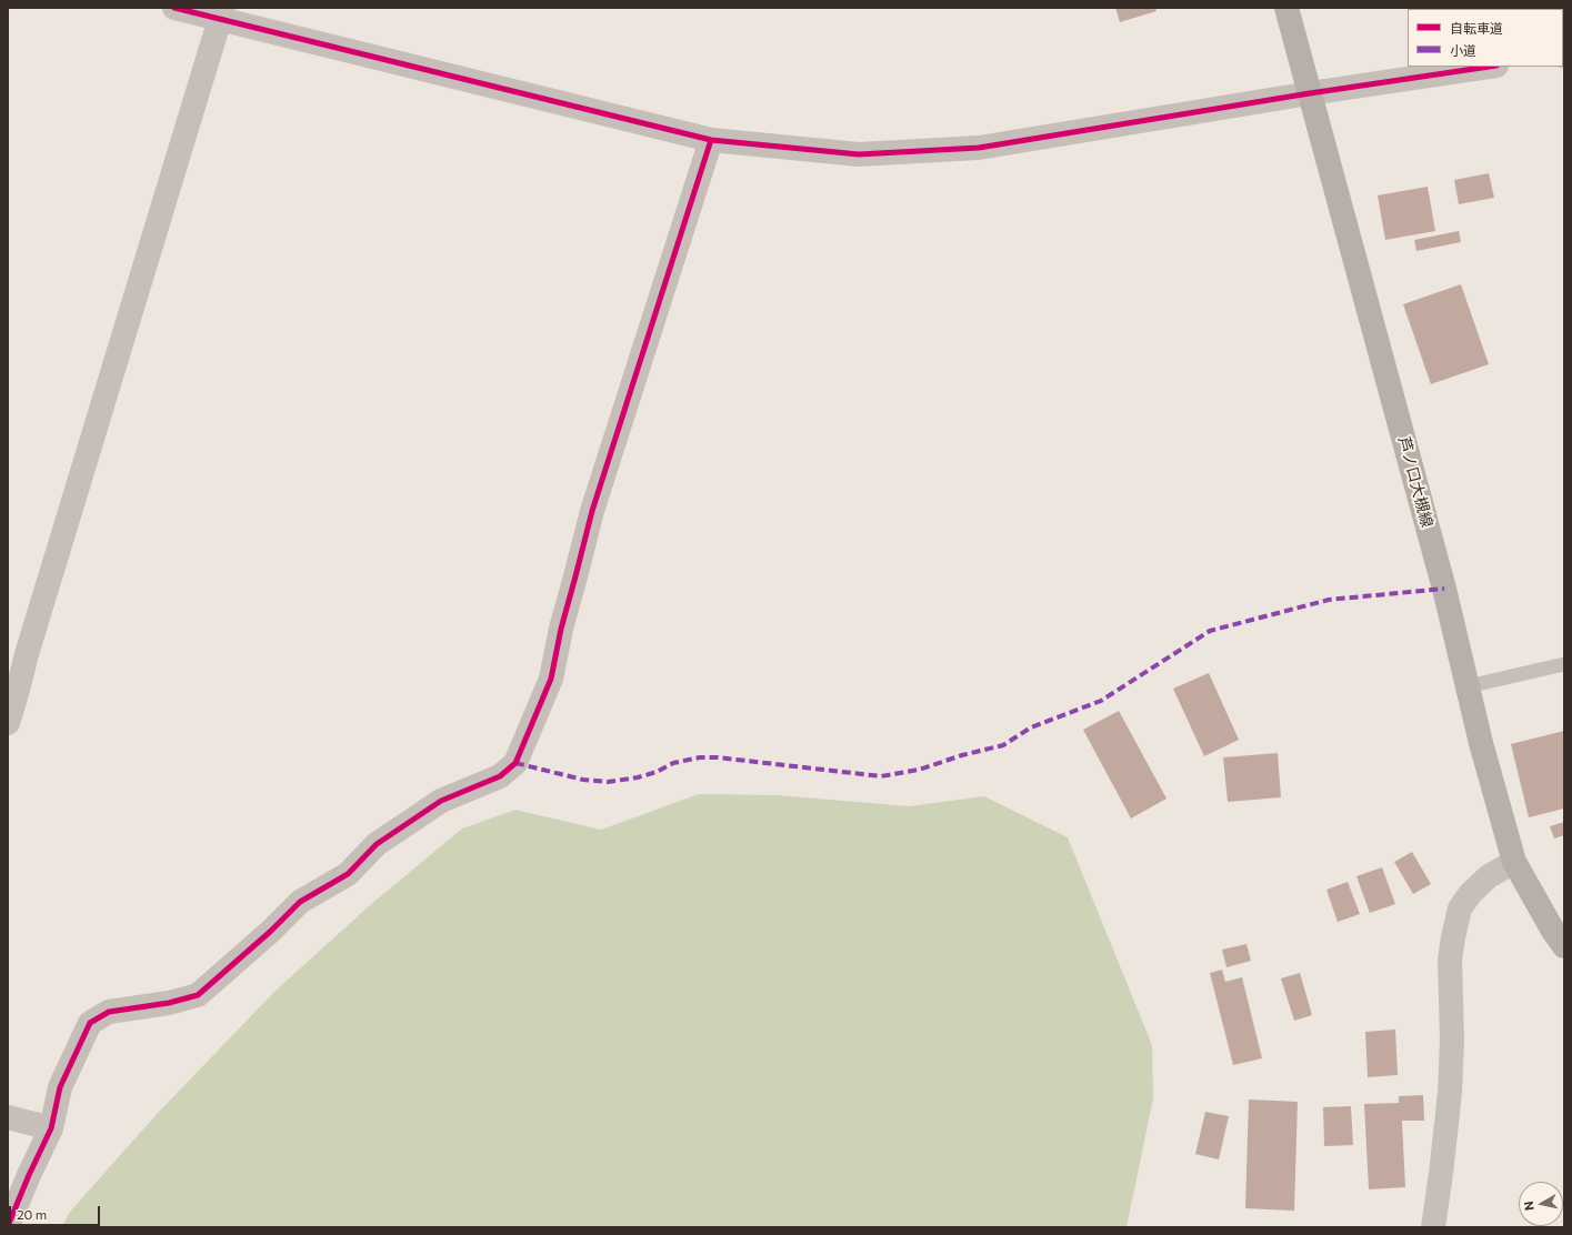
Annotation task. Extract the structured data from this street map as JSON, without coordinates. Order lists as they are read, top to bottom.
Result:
{
  "streets": {
    "main road": ["芦ノ口大槻線"]
  },
  "legend": ["自転車道", "小道"],
  "scale_bar": "20 m",
  "north": "left"
}
